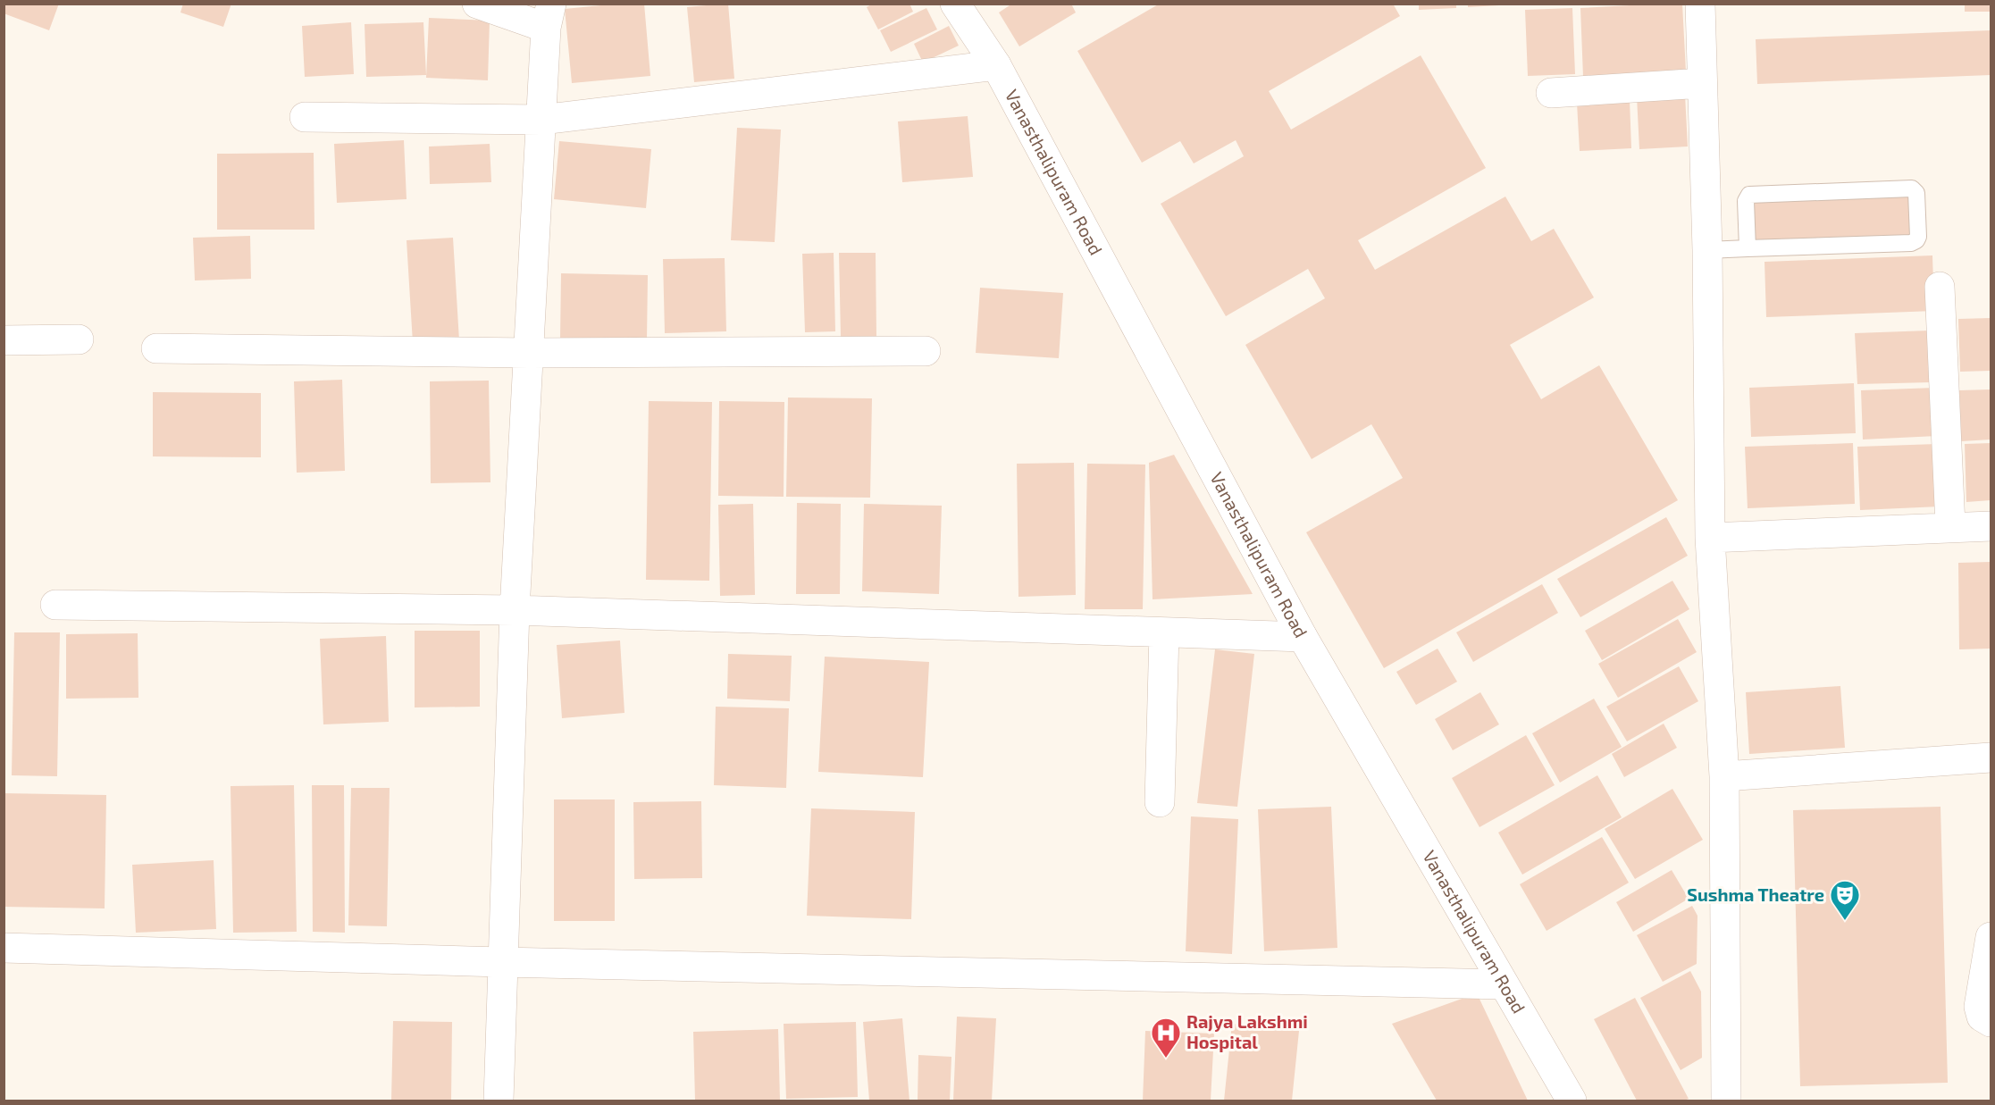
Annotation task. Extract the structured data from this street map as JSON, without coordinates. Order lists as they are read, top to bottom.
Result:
{
  "streets": {
    "street": ["Vanasthalipuram Road"]
  },
  "places": {
    "theatre": ["Sushma Theatre"],
    "hospital": ["Rajya Lakshmi Hospital"]
  }
}
